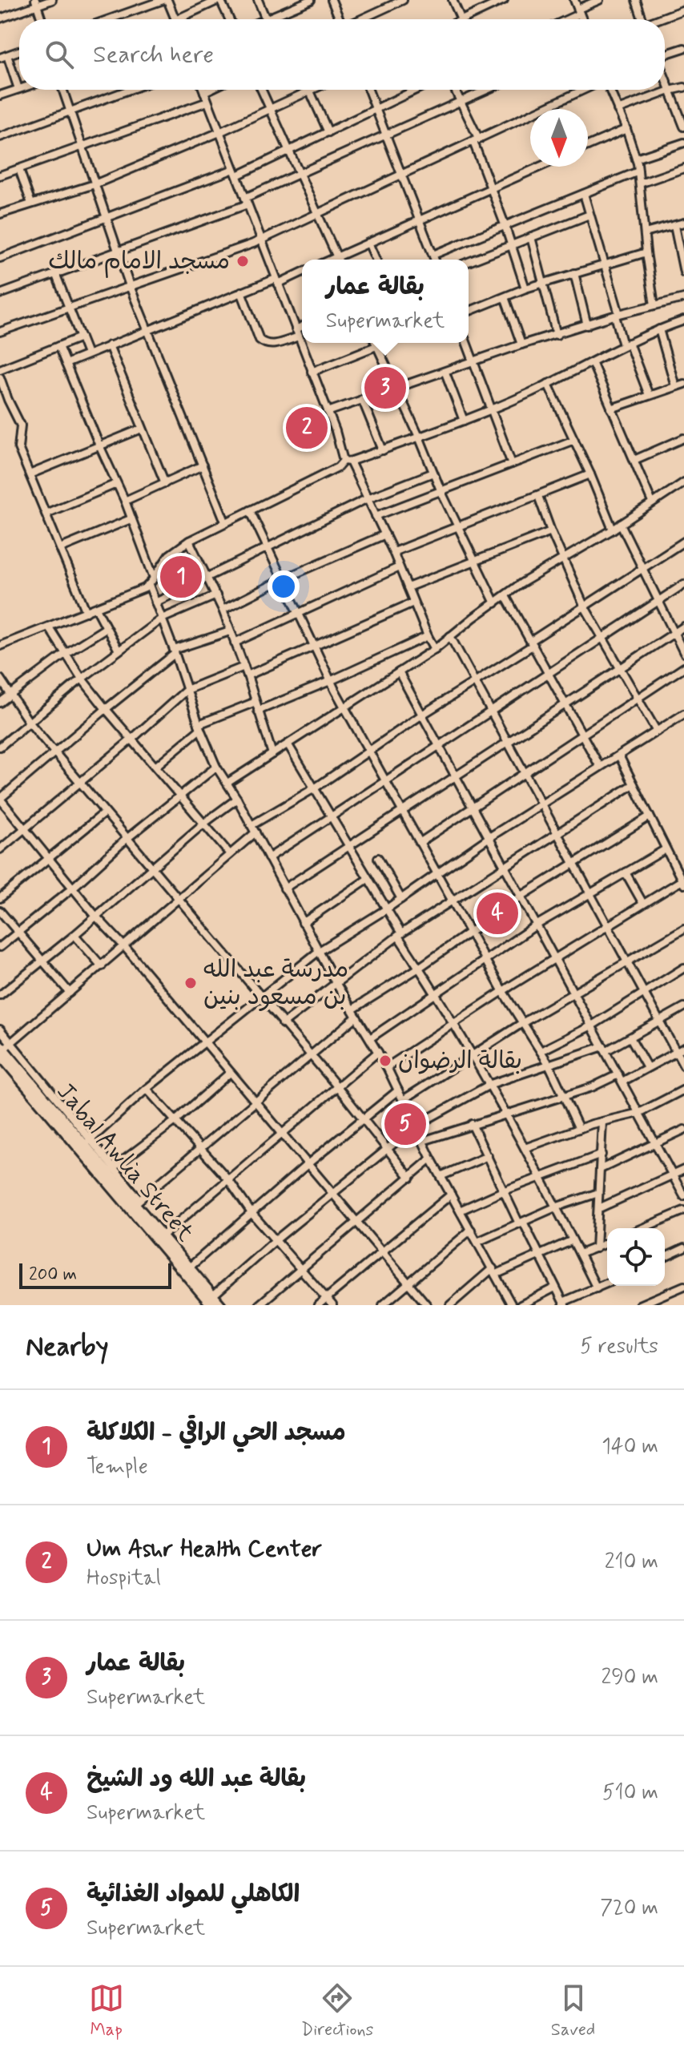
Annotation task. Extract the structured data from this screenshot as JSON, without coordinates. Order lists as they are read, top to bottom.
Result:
{
  "streets": {
    "main road": ["Jabal Awlia Street"]
  },
  "places": ["مسجد الامام مالك", "مدرسة عبد الله بن مسعود بنين", "بقالة الرضوان"],
  "scale_bar": "200 m",
  "north": "bottom",
  "page": {
    "search": "Search here",
    "popup": ["بقالة عمار", "Supermarket"],
    "pins": [
      "3",
      "2",
      "1",
      "4",
      "5"
    ],
    "scale": "200 m",
    "heading": ["Nearby", "5 results"],
    "list": [
      {
        "mark": "1",
        "name": "مسجد الحي الراقي - الكلاكلة",
        "note": "Temple",
        "value": "140 m"
      },
      {
        "mark": "2",
        "name": "Um Ashr Health Center",
        "note": "Hospital",
        "value": "210 m"
      },
      {
        "mark": "3",
        "name": "بقالة عمار",
        "note": "Supermarket",
        "value": "290 m"
      },
      {
        "mark": "4",
        "name": "بقالة عبد الله ود الشيخ",
        "note": "Supermarket",
        "value": "510 m"
      },
      {
        "mark": "5",
        "name": "الكاهلي للمواد الغذائية",
        "note": "Supermarket",
        "value": "720 m"
      }
    ],
    "nav": ["Map", "Directions", "Saved"]
  }
}
